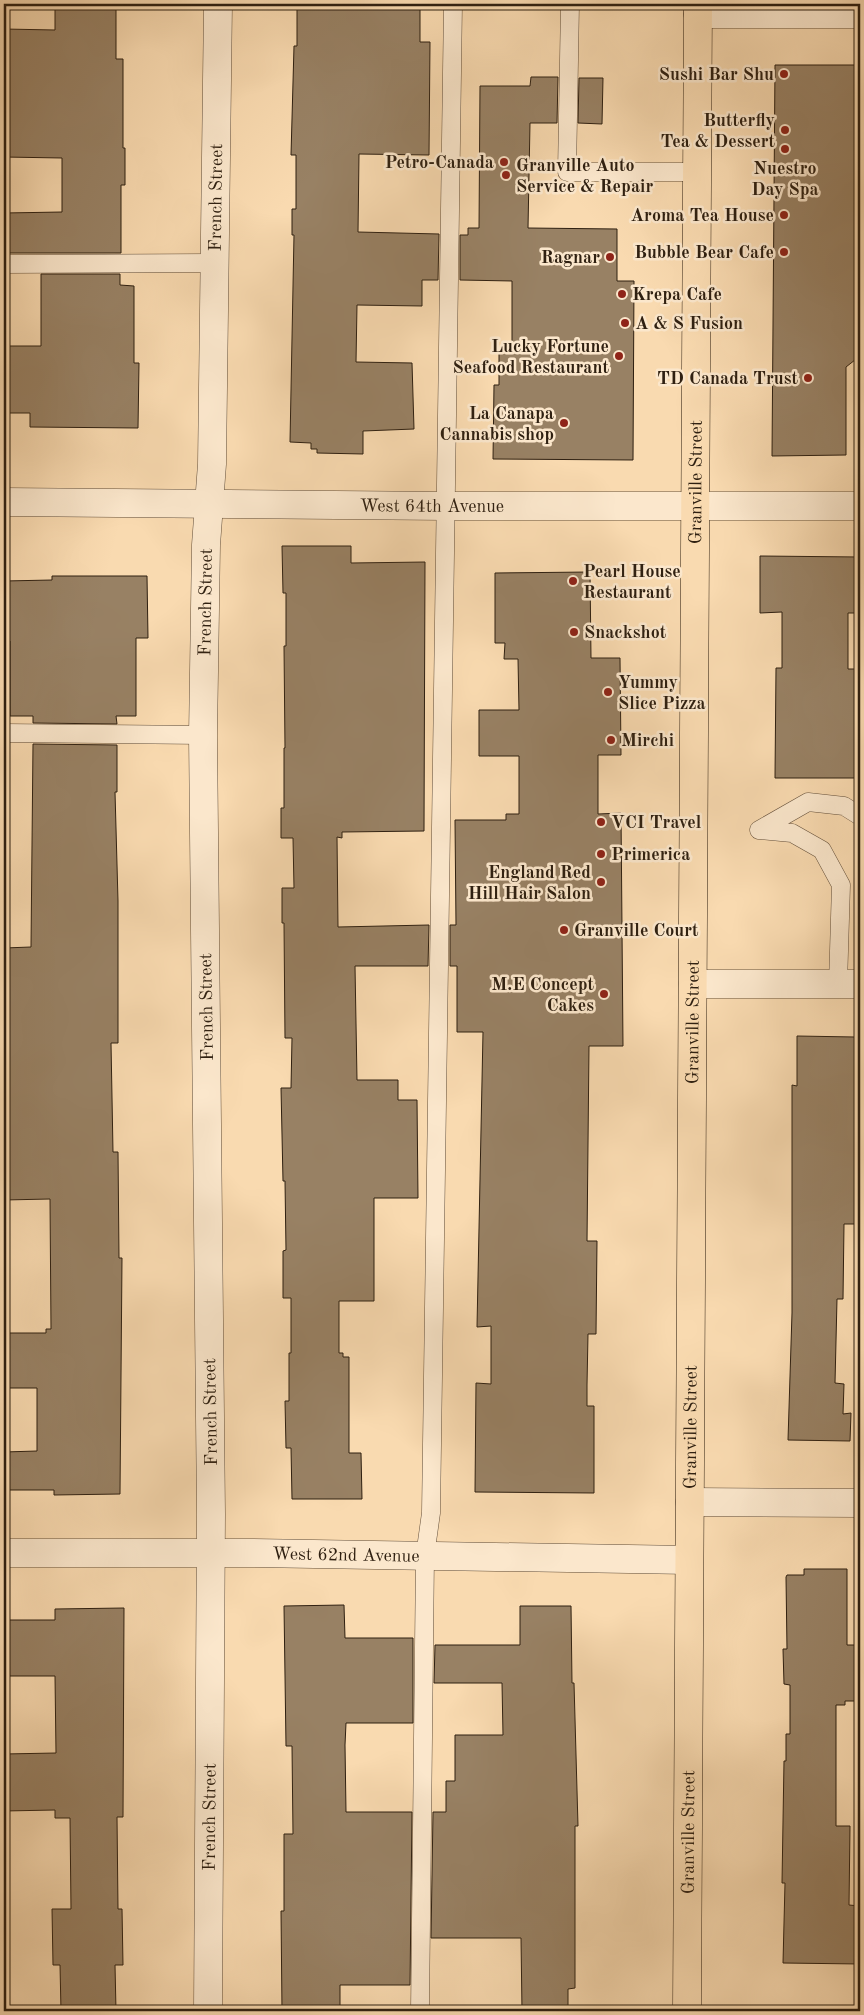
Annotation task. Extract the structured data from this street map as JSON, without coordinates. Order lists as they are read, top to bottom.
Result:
{
  "streets": {
    "highway": ["Granville Street"],
    "street": ["French Street", "West 64th Avenue", "West 62nd Avenue"]
  },
  "crossings": [
    ["French Street", "West 64th Avenue"],
    ["French Street", "West 62nd Avenue"],
    ["Granville Street", "West 64th Avenue"],
    ["Granville Street", "West 62nd Avenue"]
  ],
  "places": [
    "Sushi Bar Shu",
    "Butterfly Tea & Dessert",
    "Nuestro Day Spa",
    "Petro-Canada",
    "Granville Auto Service & Repair",
    "Aroma Tea House",
    "Bubble Bear Cafe",
    "Ragnar",
    "Krepa Cafe",
    "A & S Fusion",
    "Lucky Fortune Seafood Restaurant",
    "TD Canada Trust",
    "La Canapa Cannabis shop",
    "Pearl House Restaurant",
    "Snackshot",
    "Yummy Slice Pizza",
    "Mirchi",
    "VCI Travel",
    "Primerica",
    "England Red Hill Hair Salon",
    "Granville Court",
    "M.E Concept Cakes"
  ]
}
